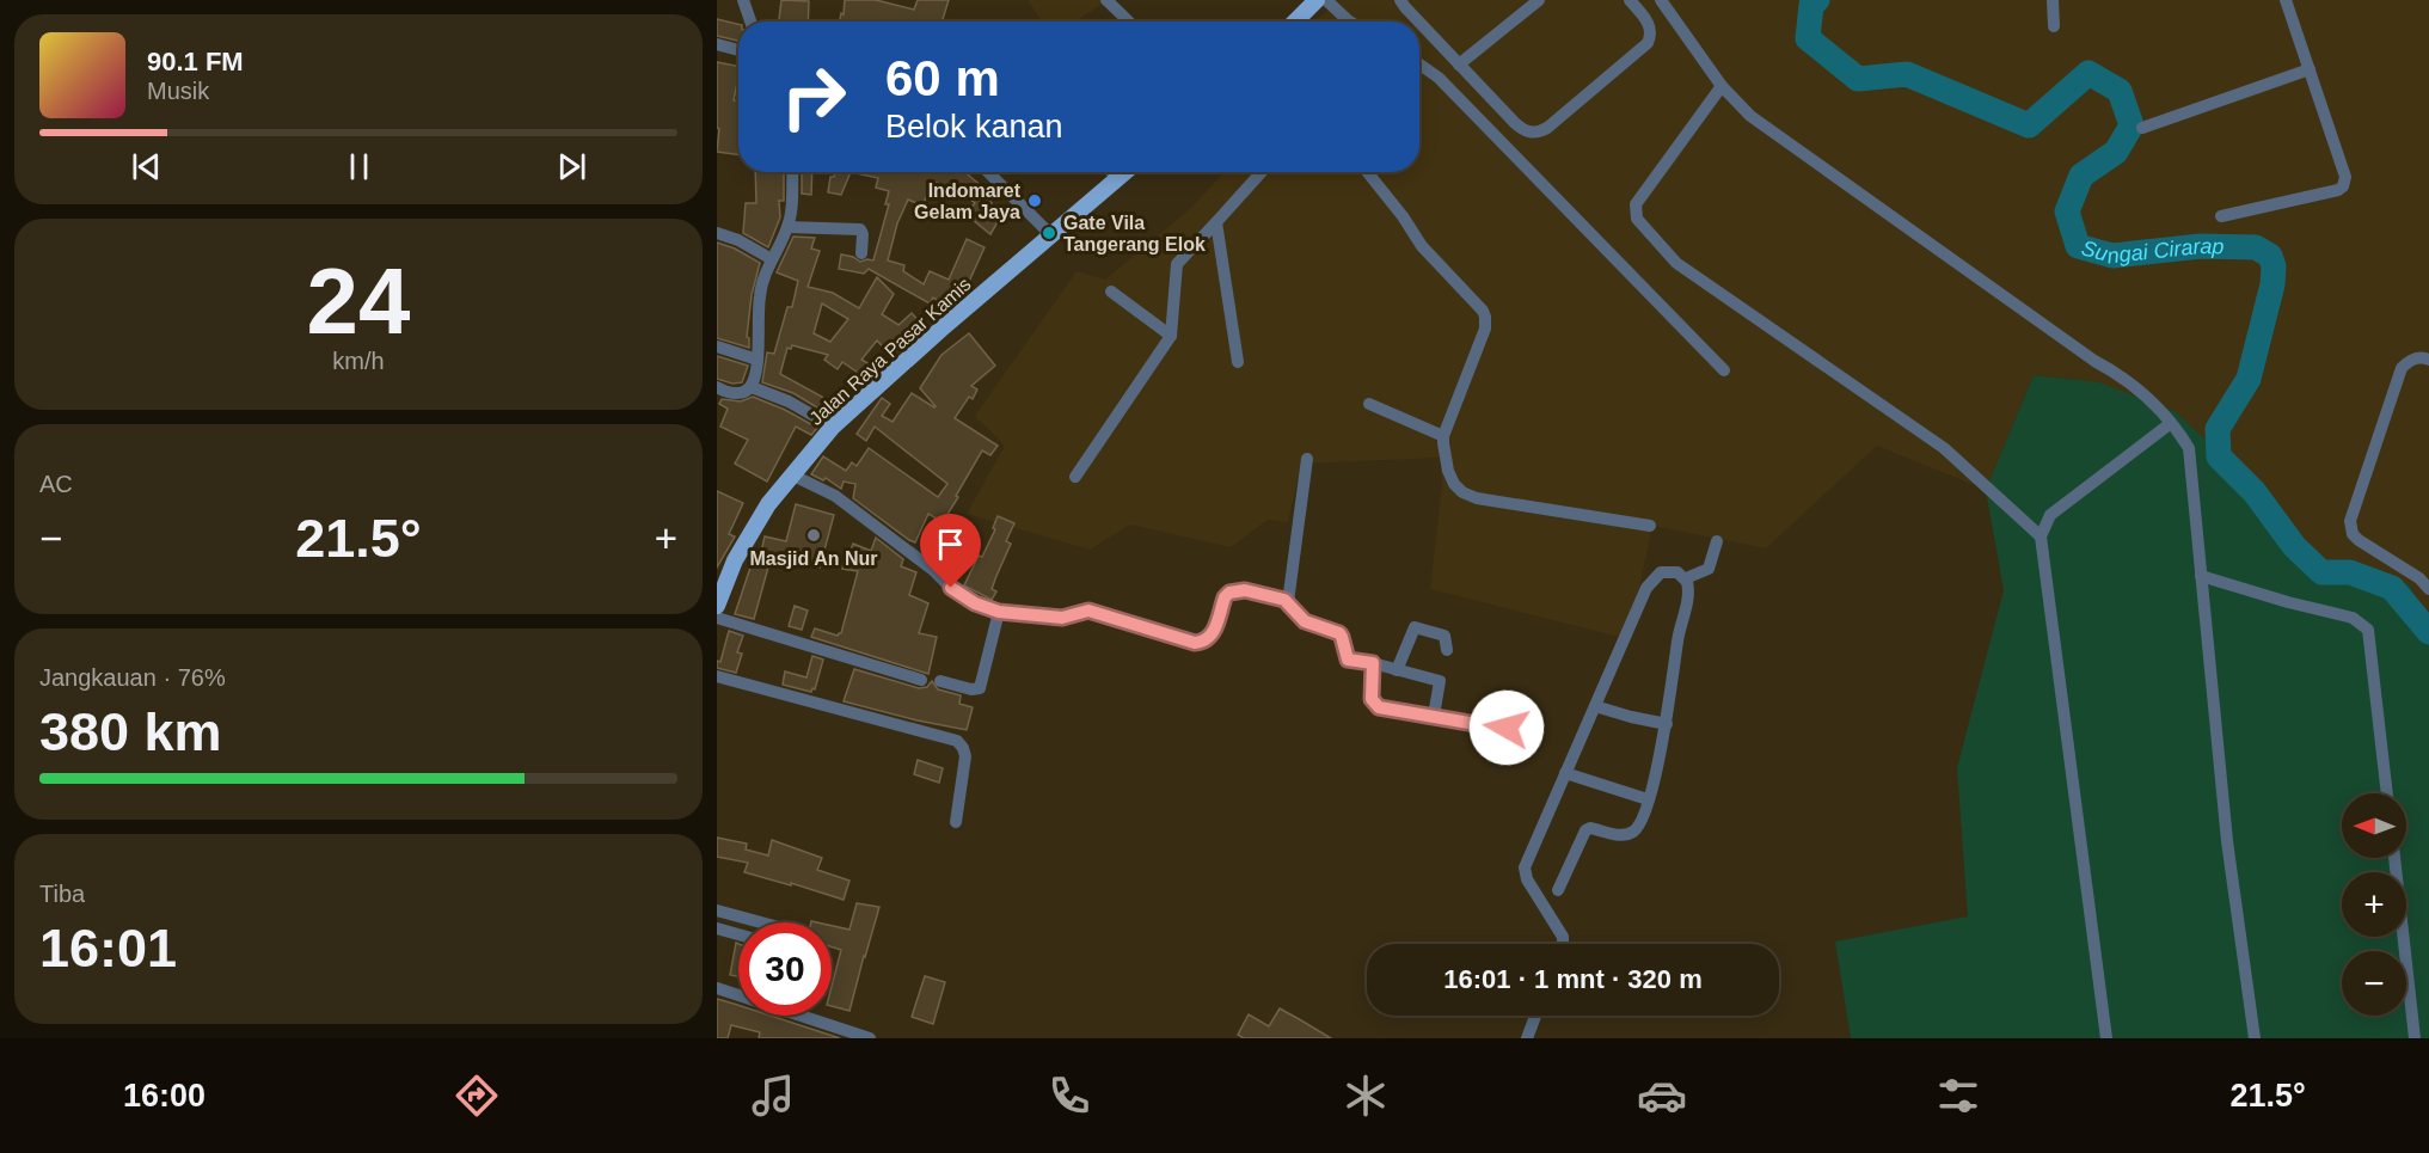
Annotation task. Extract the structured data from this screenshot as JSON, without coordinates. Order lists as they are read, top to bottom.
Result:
{
  "streets": {
    "main road": ["Jalan Raya Pasar Kamis"]
  },
  "water": ["Sungai Cirarap"],
  "places": ["Indomaret Gelam Jaya", "Gate Vila Tangerang Elok", "Masjid An Nur"],
  "north": "left",
  "page": {
    "turn": ["60 m", "Belok kanan"],
    "song": ["90.1 FM", "Musik"],
    "tile": [
      ["24", "km/h"],
      "AC",
      ["Jangkauan · 76%", "380 km"],
      ["Tiba", "16:01"]
    ],
    "heat": ["−", "21.5°", "+"],
    "map_buttons": ["+", "−"],
    "limit": "30",
    "trip": "16:01 · 1 mnt · 320 m",
    "tabs": ["16:00", "21.5°"]
  }
}
